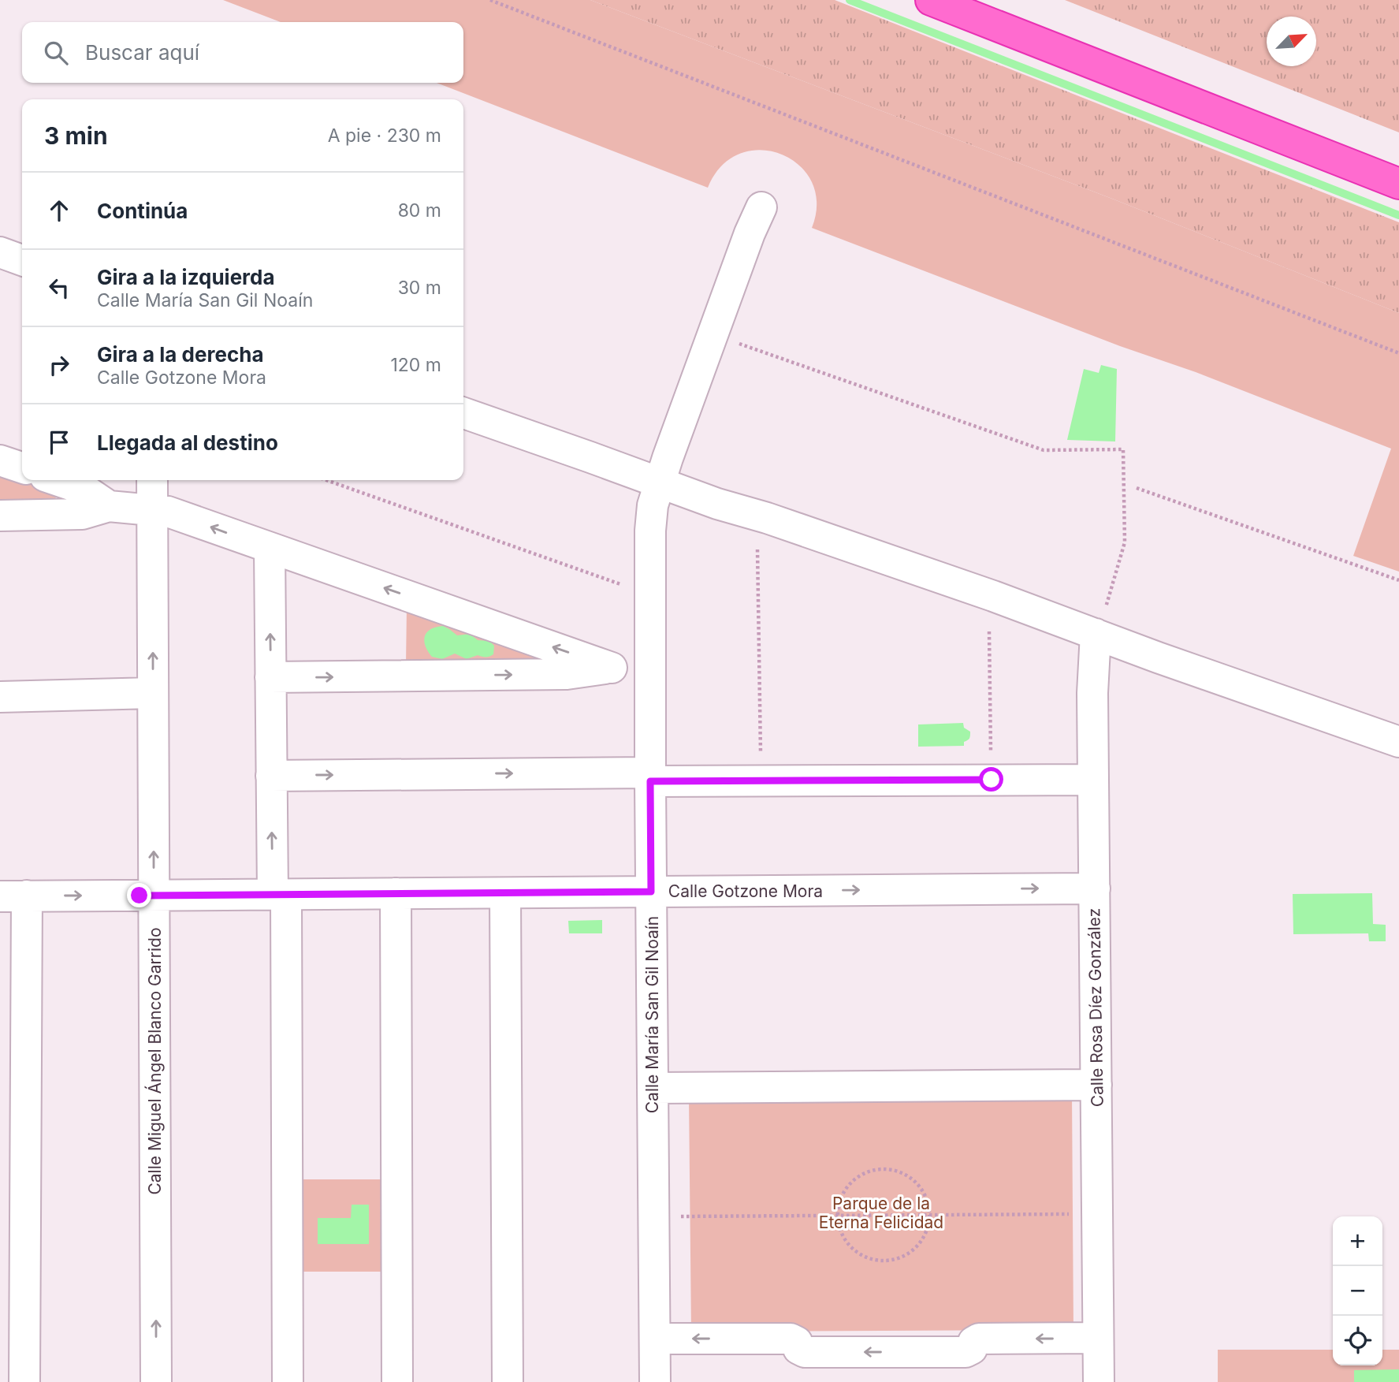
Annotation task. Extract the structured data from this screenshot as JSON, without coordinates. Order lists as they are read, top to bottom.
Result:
{
  "streets": {
    "street": [
      "Calle Gotzone Mora",
      "Calle Rosa Díez González",
      "Calle María San Gil Noaín",
      "Calle Miguel Ángel Blanco Garrido"
    ]
  },
  "crossings": [
    ["Calle Gotzone Mora", "Calle Rosa Díez González"],
    ["Calle Gotzone Mora", "Calle María San Gil Noaín"],
    ["Calle Gotzone Mora", "Calle Miguel Ángel Blanco Garrido"]
  ],
  "parks": ["Parque de la Eterna Felicidad"],
  "north": "top right",
  "page": {
    "search": "Buscar aquí",
    "heading": ["3 min", "A pie · 230 m"],
    "list": [
      ["Continúa", "80 m"],
      ["Gira a la izquierda", "Calle María San Gil Noaín", "30 m"],
      ["Gira a la derecha", "Calle Gotzone Mora", "120 m"],
      "Llegada al destino"
    ],
    "map_buttons": ["+", "−"]
  }
}
